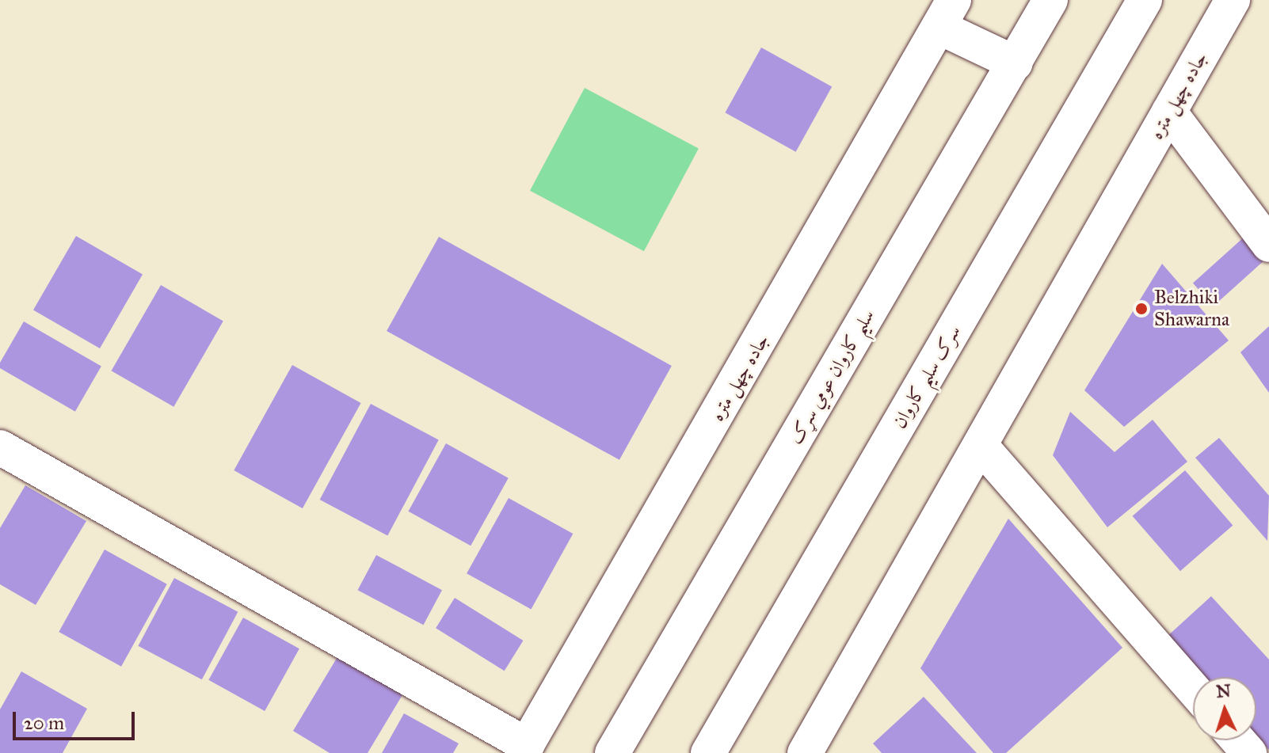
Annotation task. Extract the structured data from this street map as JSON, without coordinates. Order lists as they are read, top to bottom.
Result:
{
  "streets": {
    "street": ["جاده چهل متره", "سلیم کاروان عومي سړک", "سرک سلیم کاروان"]
  },
  "places": ["Belzhiki Shawarna"],
  "scale_bar": "20 m",
  "north": "top"
}
